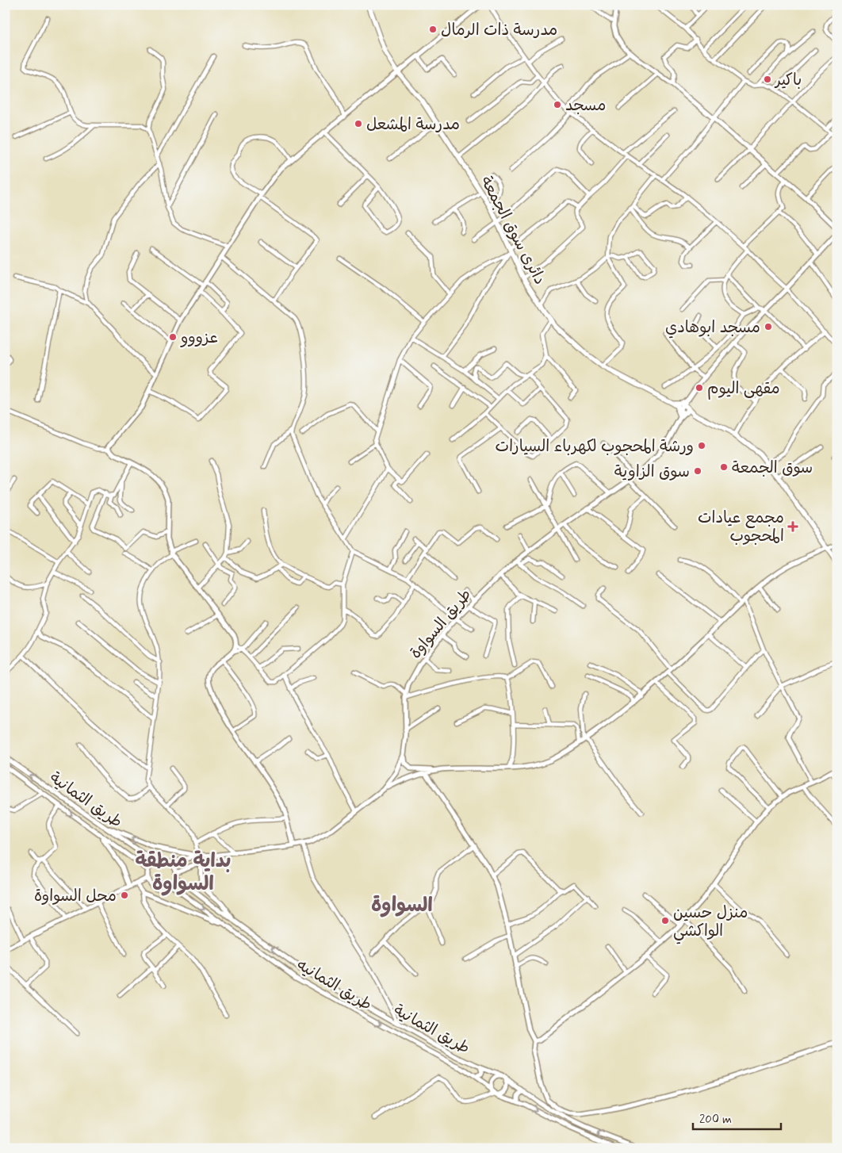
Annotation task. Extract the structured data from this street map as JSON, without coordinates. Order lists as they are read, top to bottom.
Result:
{
  "streets": {
    "main road": ["دائرى سوق الجمعة"],
    "street": ["طريق السواوة", "طريق الثمانية", "طريق الثمانيه"]
  },
  "crossings": [
    ["دائرى سوق الجمعة", "طريق السواوة"],
    ["طريق السواوة", "طريق الثمانية"],
    ["طريق السواوة", "طريق الثمانيه"],
    ["طريق الثمانية", "طريق الثمانيه"]
  ],
  "one_way": ["طريق الثمانية", "طريق الثمانيه"],
  "districts": ["بداية منطقة السواوة", "السواوة"],
  "places": {
    "other": [
      "مدرسة ذات الرمال",
      "باكير",
      "مسجد",
      "مدرسة المشعل",
      "مسجد ابوهادي",
      "عزووو",
      "مقهى اليوم",
      "ورشة المحجوب لكهرباء السيارات",
      "سوق الجمعة",
      "سوق الزاوية",
      "محل السواوة",
      "منزل حسين الواكشي"
    ],
    "health": ["مجمع عيادات المحجوب"]
  },
  "scale_bar": "200 m"
}
